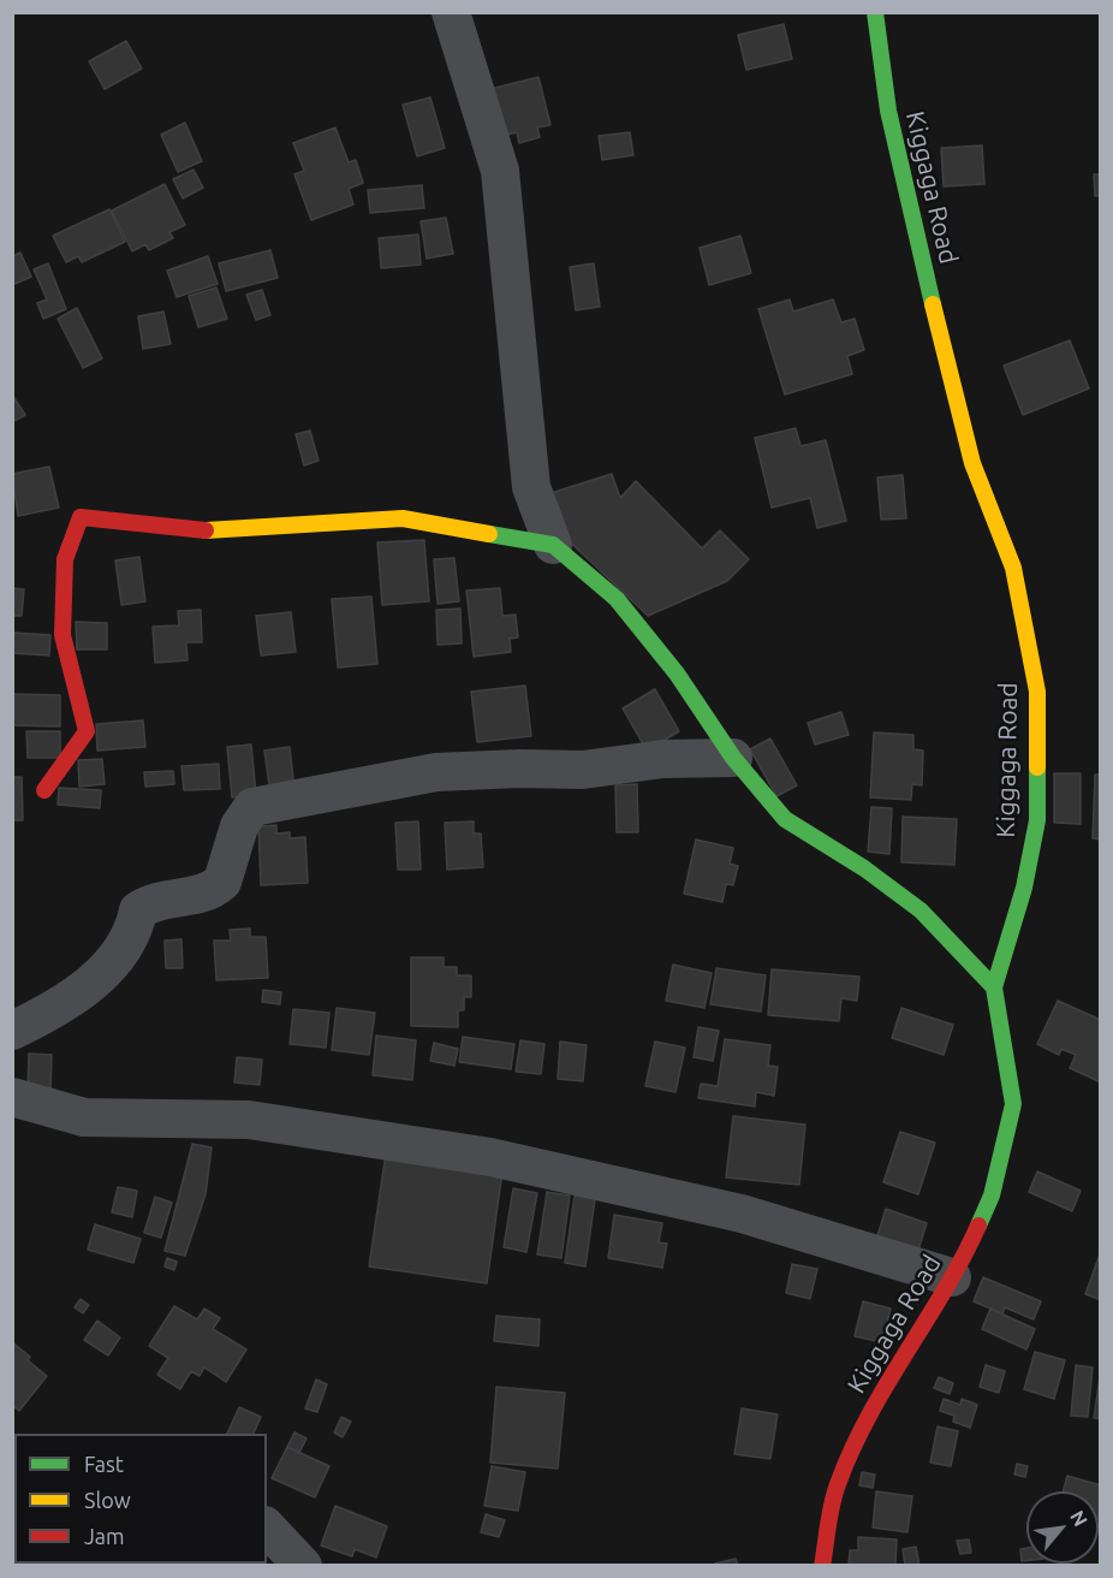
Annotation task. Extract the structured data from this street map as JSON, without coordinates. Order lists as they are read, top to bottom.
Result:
{
  "streets": {
    "street": ["Kiggaga Road"]
  },
  "legend": ["Fast", "Slow", "Jam"],
  "north": "top right"
}
